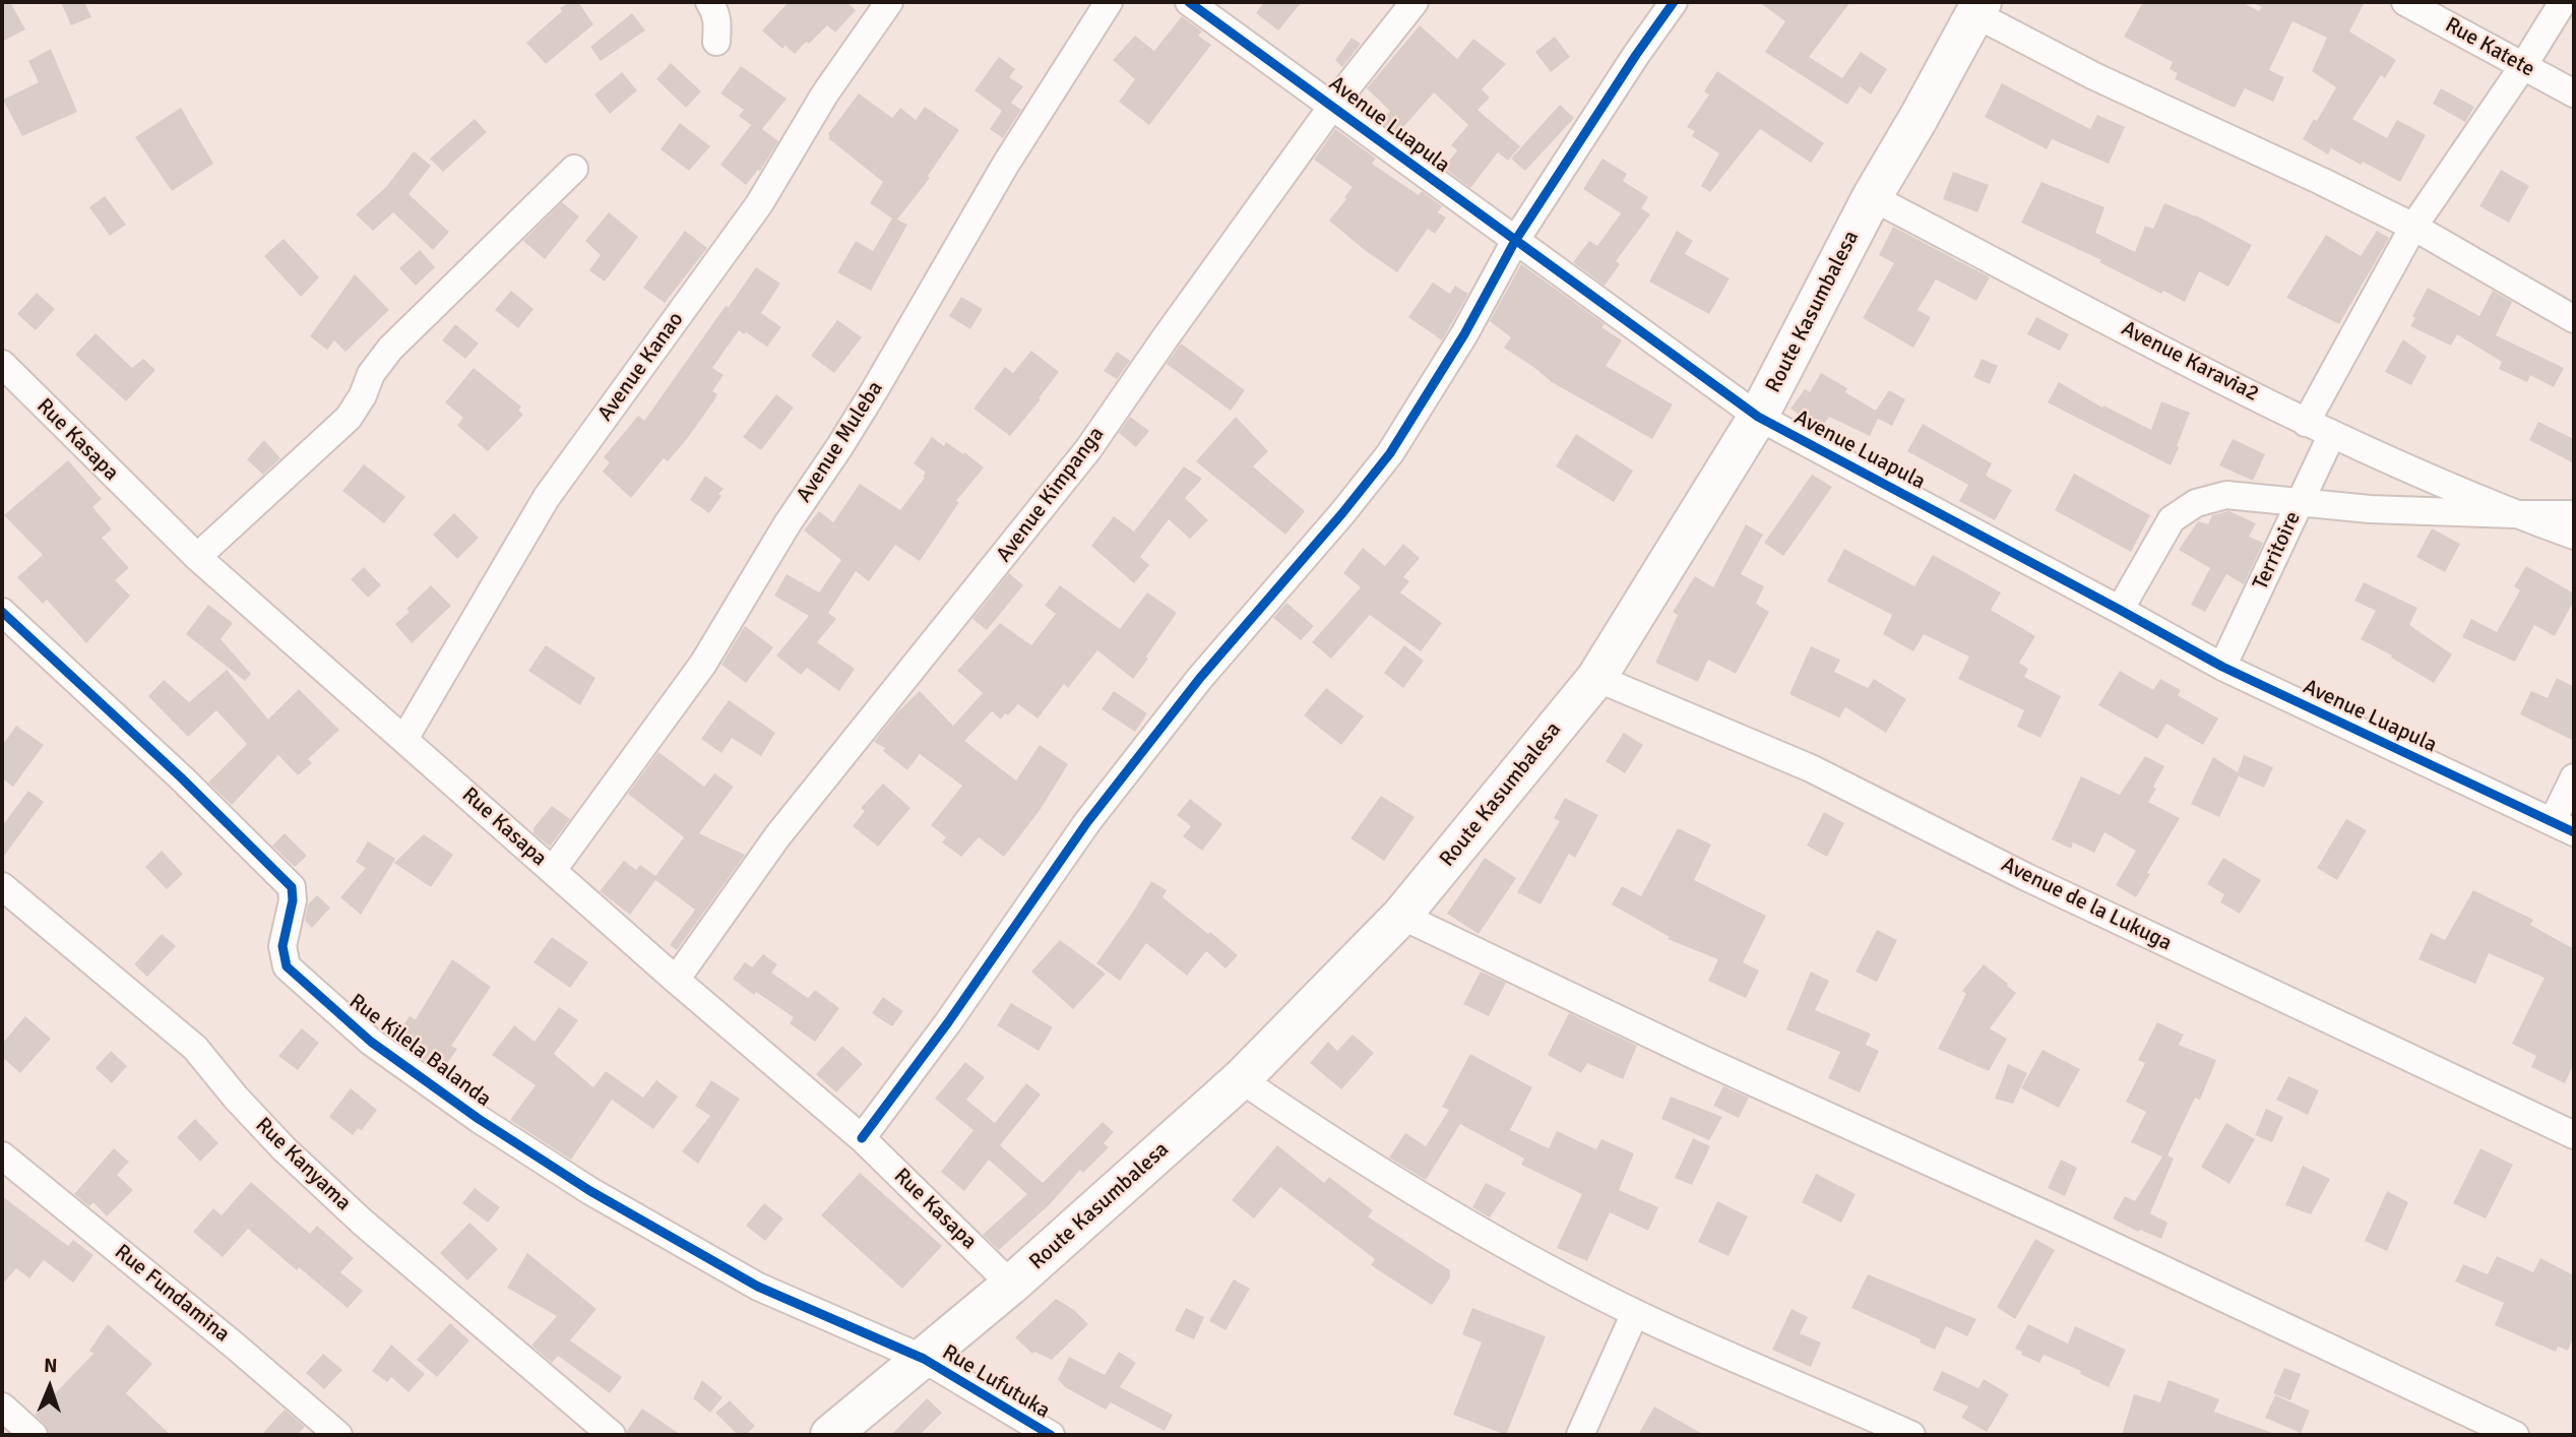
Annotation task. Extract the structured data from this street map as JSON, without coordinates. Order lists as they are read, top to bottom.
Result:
{
  "streets": {
    "highway": ["Route Kasumbalesa"],
    "street": [
      "Rue Katete",
      "Avenue Luapula",
      "Avenue Karavia2",
      "Avenue Kanao",
      "Rue Kasapa",
      "Avenue Muleba",
      "Avenue Kimpanga",
      "Territoire",
      "Avenue de la Lukuga",
      "Rue Kilela Balanda",
      "Rue Kanyama",
      "Rue Fundamina",
      "Rue Lufutuka"
    ]
  },
  "crossings": [
    ["Avenue Luapula", "Route Kasumbalesa"],
    ["Avenue Luapula", "Avenue Kimpanga"],
    ["Avenue Luapula", "Territoire"],
    ["Route Kasumbalesa", "Avenue Karavia2"],
    ["Route Kasumbalesa", "Rue Kasapa"],
    ["Route Kasumbalesa", "Avenue de la Lukuga"],
    ["Route Kasumbalesa", "Rue Kilela Balanda"],
    ["Route Kasumbalesa", "Rue Lufutuka"],
    ["Avenue Karavia2", "Territoire"],
    ["Avenue Kanao", "Rue Kasapa"],
    ["Rue Kasapa", "Avenue Muleba"],
    ["Rue Kasapa", "Avenue Kimpanga"],
    ["Rue Kilela Balanda", "Rue Lufutuka"]
  ],
  "north": "top"
}
